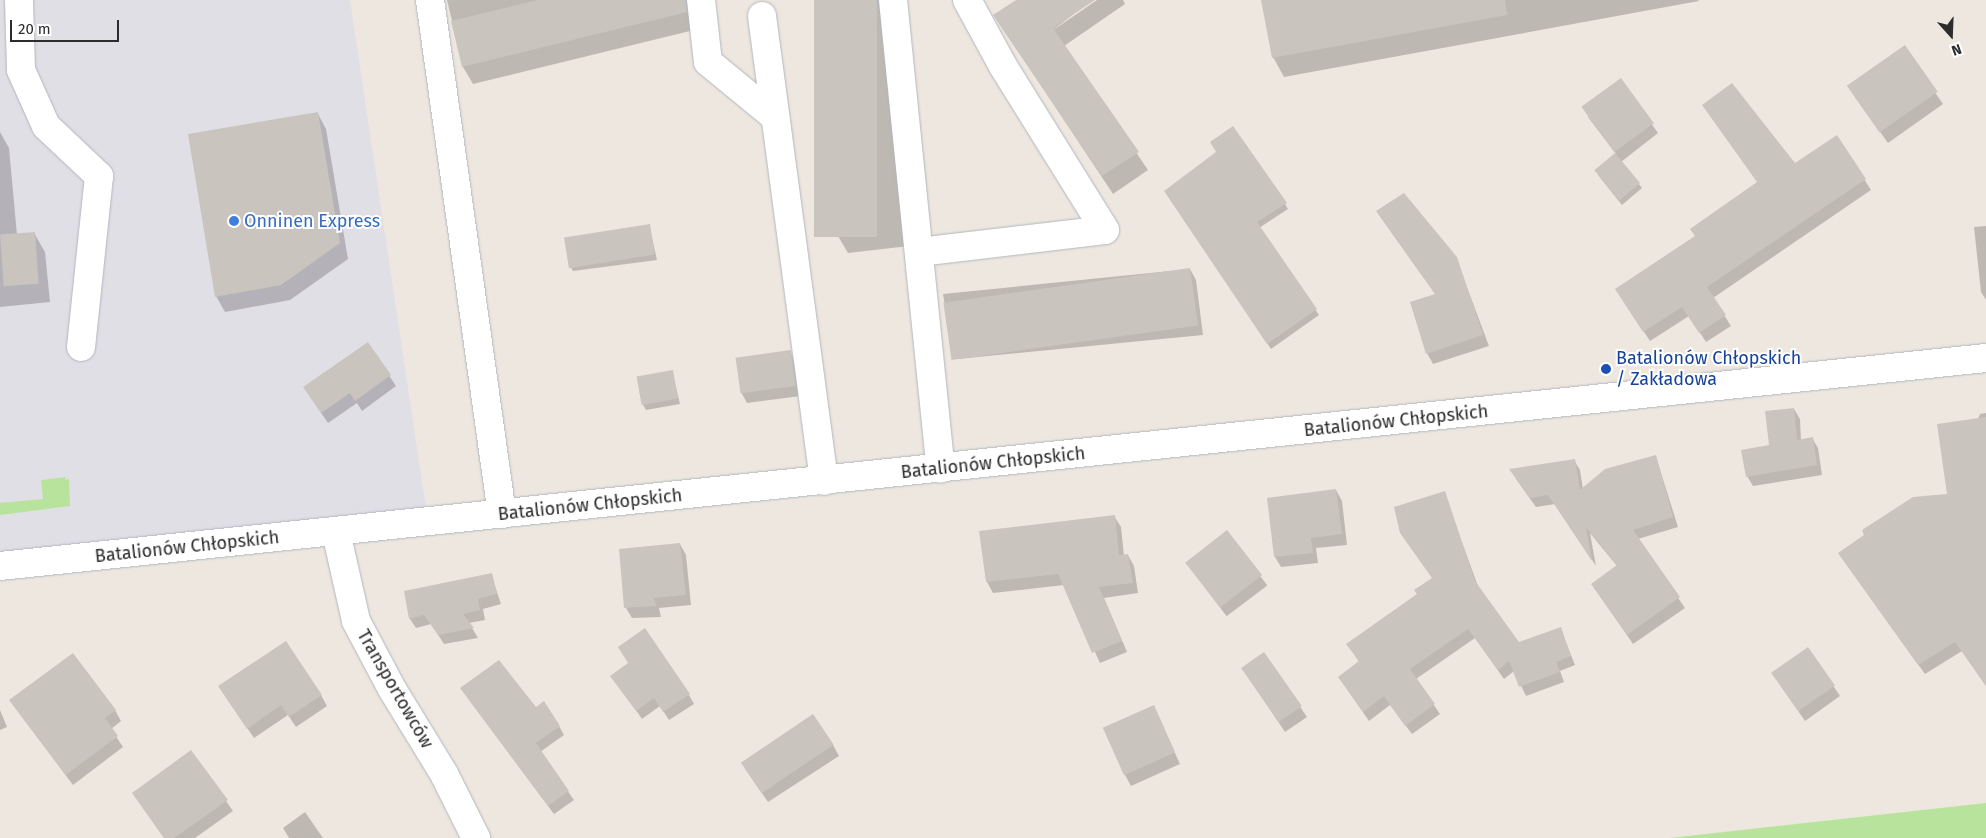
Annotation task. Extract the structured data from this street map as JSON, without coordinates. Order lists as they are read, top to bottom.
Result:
{
  "streets": {
    "street": ["Batalionów Chłopskich", "Transportowców"]
  },
  "crossings": [
    ["Batalionów Chłopskich", "Transportowców"]
  ],
  "places": ["Onninen Express", "Batalionów Chłopskich / Zakładowa"],
  "scale_bar": "20 m",
  "north": "bottom"
}
